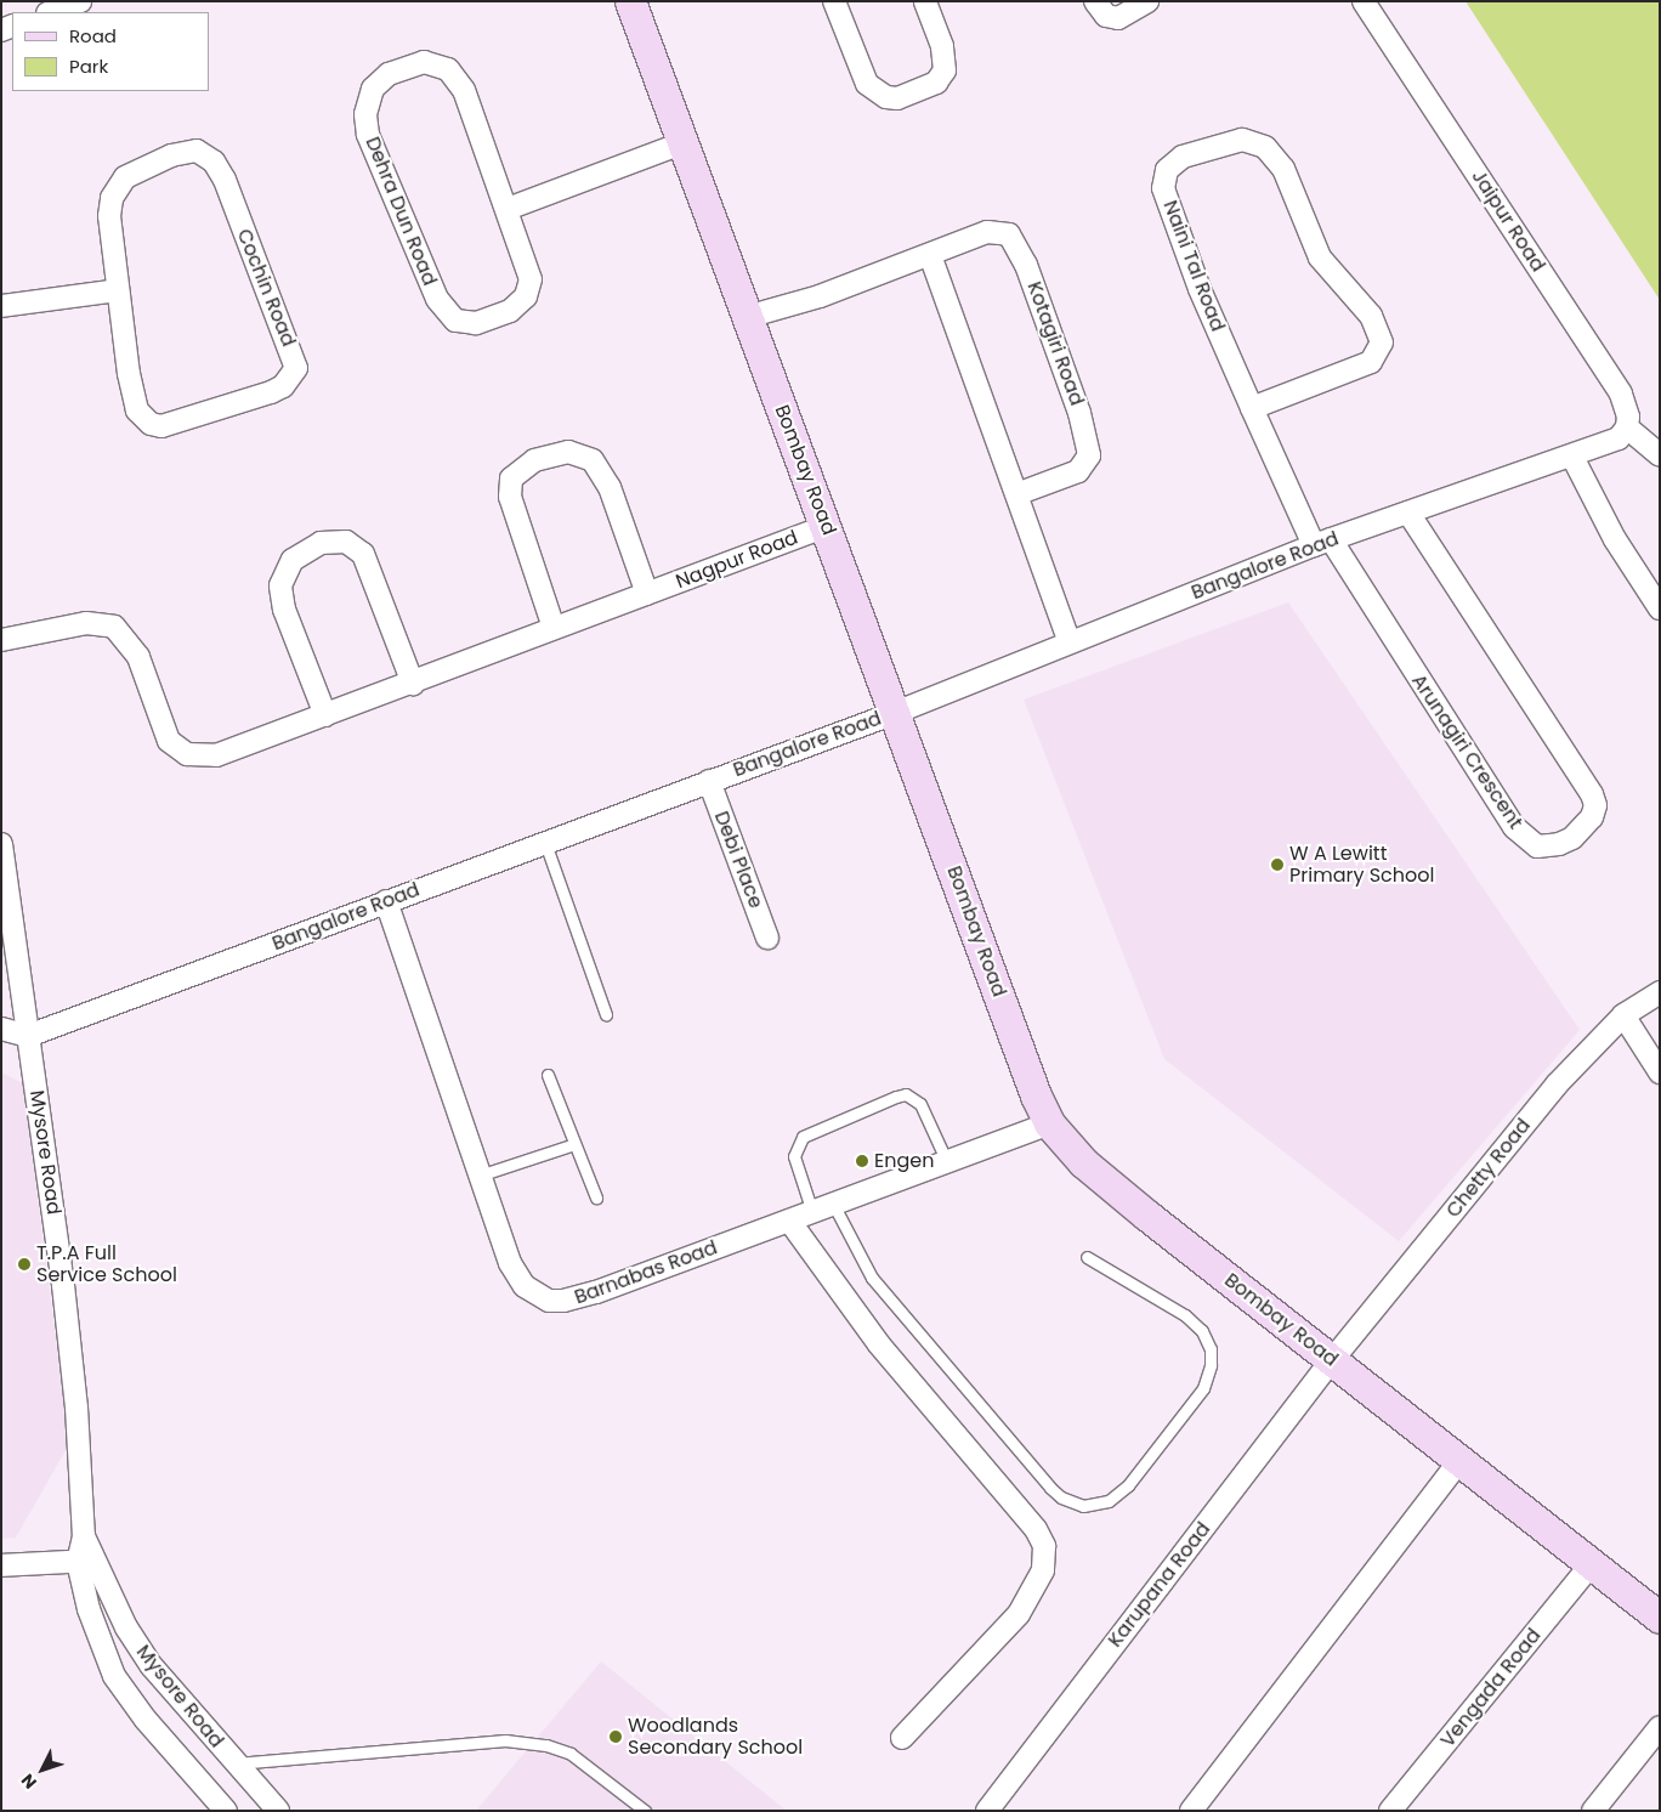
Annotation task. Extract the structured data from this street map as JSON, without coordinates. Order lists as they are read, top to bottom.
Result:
{
  "streets": {
    "street": [
      "Dehra Dun Road",
      "Jaipur Road",
      "Naini Tal Road",
      "Cochin Road",
      "Kotagiri Road",
      "Bombay Road",
      "Nagpur Road",
      "Bangalore Road",
      "Arunagiri Crescent",
      "Debi Place",
      "Mysore Road",
      "Chetty Road",
      "Barnabas Road",
      "Karupana Road",
      "Vengada Road"
    ]
  },
  "crossings": [
    ["Jaipur Road", "Bangalore Road"],
    ["Naini Tal Road", "Bangalore Road"],
    ["Naini Tal Road", "Arunagiri Crescent"],
    ["Kotagiri Road", "Bombay Road"],
    ["Bombay Road", "Nagpur Road"],
    ["Bombay Road", "Bangalore Road"],
    ["Bombay Road", "Chetty Road"],
    ["Bombay Road", "Barnabas Road"],
    ["Bombay Road", "Karupana Road"],
    ["Bombay Road", "Vengada Road"],
    ["Bangalore Road", "Arunagiri Crescent"],
    ["Bangalore Road", "Debi Place"],
    ["Bangalore Road", "Mysore Road"],
    ["Bangalore Road", "Barnabas Road"],
    ["Chetty Road", "Karupana Road"]
  ],
  "places": [
    "W A Lewitt Primary School",
    "Engen",
    "T.P.A Full Service School",
    "Woodlands Secondary School"
  ],
  "legend": ["Road", "Park"],
  "north": "bottom left"
}
